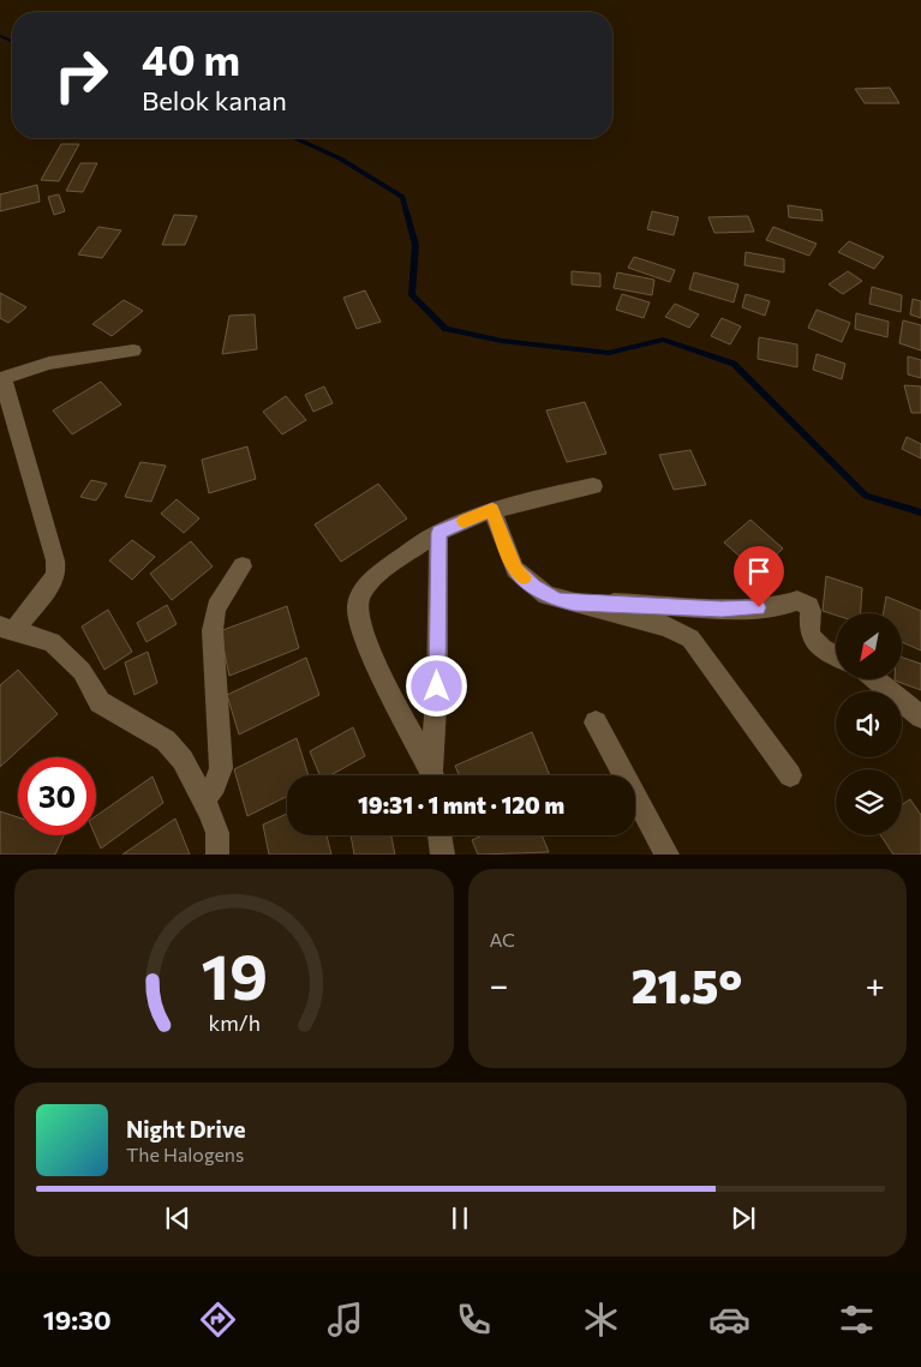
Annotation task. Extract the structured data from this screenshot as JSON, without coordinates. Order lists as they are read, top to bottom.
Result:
{
  "north": "bottom left",
  "page": {
    "turn": ["40 m", "Belok kanan"],
    "limit": "30",
    "trip": "19:31 · 1 mnt · 120 m",
    "tile": "AC",
    "heat": ["−", "21.5°", "+"],
    "song": ["Night Drive", "The Halogens"],
    "tabs": "19:30",
    "gauge": ["19", "km/h"]
  }
}
